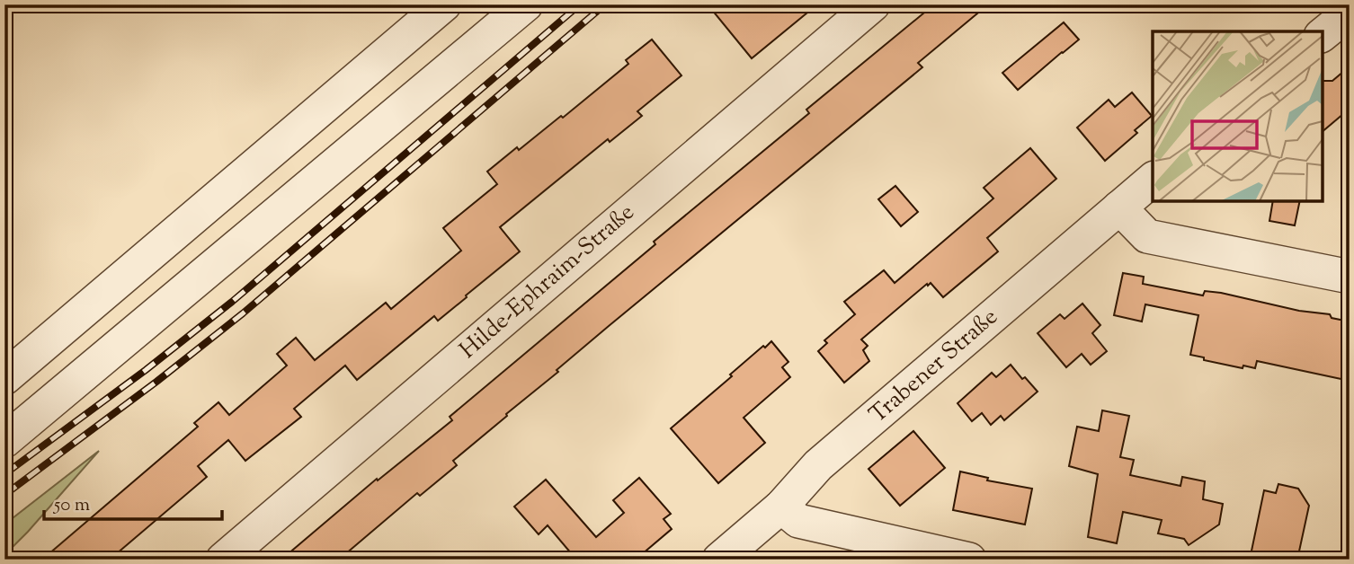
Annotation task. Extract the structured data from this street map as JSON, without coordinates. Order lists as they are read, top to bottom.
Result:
{
  "streets": {
    "street": ["Hilde-Ephraim-Straße", "Trabener Straße"]
  },
  "scale_bar": "50 m"
}
